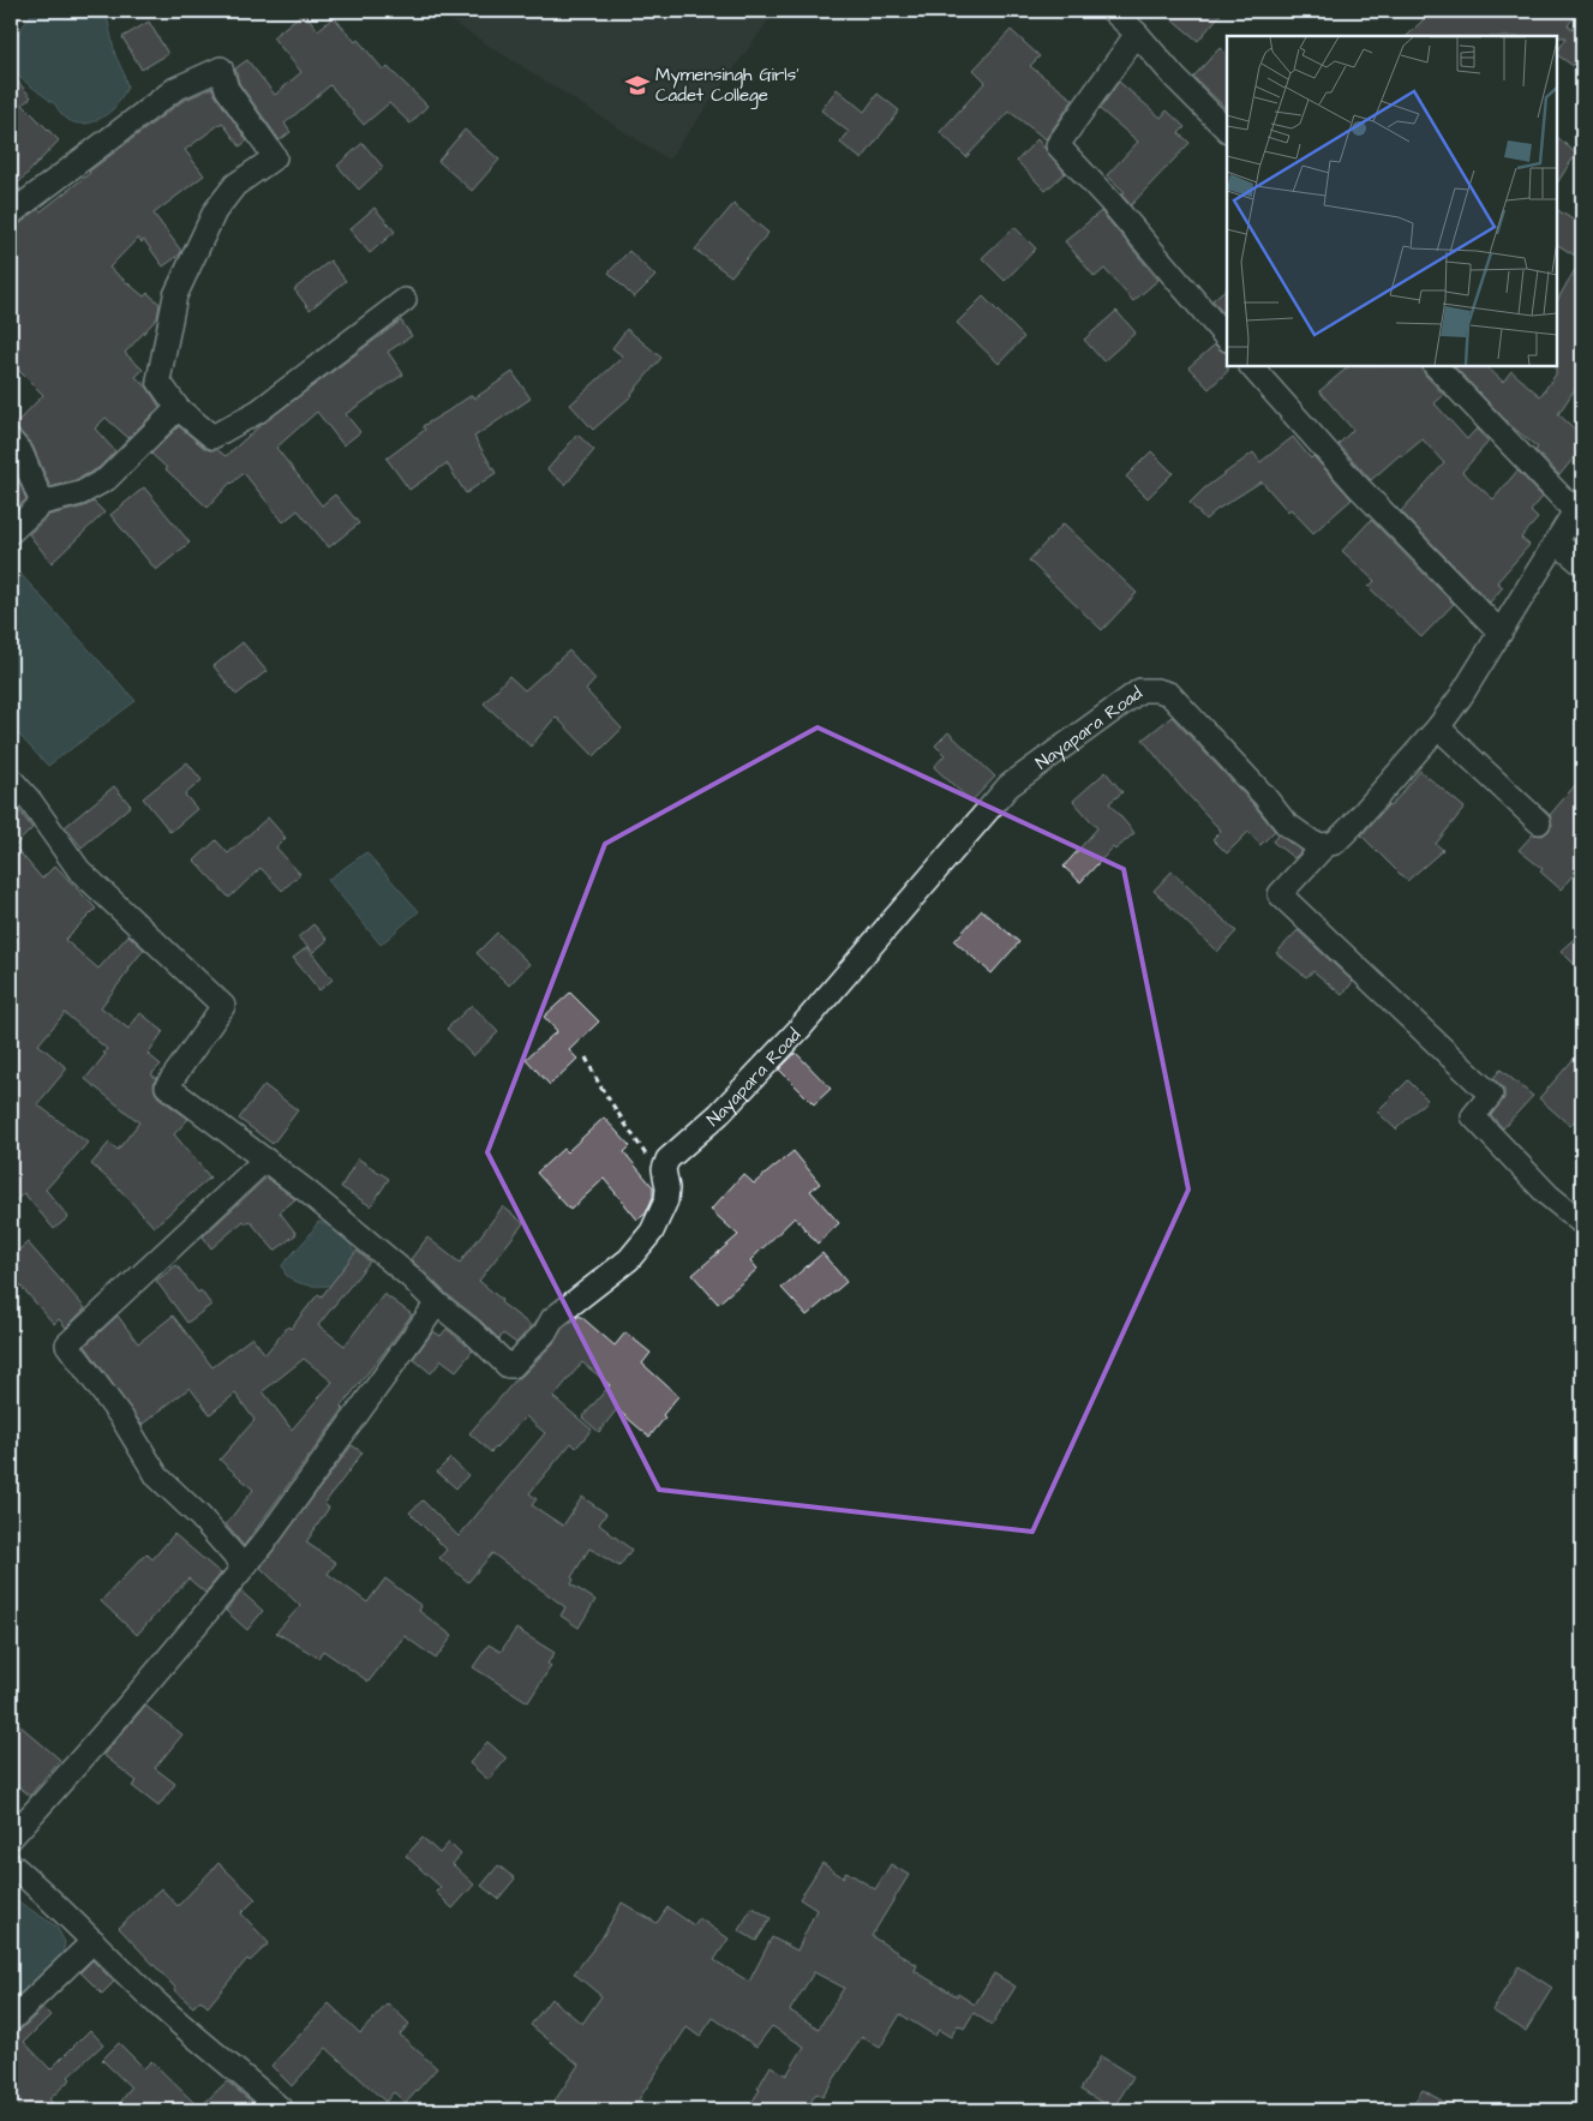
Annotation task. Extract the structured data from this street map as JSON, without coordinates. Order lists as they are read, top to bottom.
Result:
{
  "streets": {
    "street": ["Nayapara Road"]
  },
  "places": {
    "school or university": ["Mymensingh Girls' Cadet College"]
  }
}
